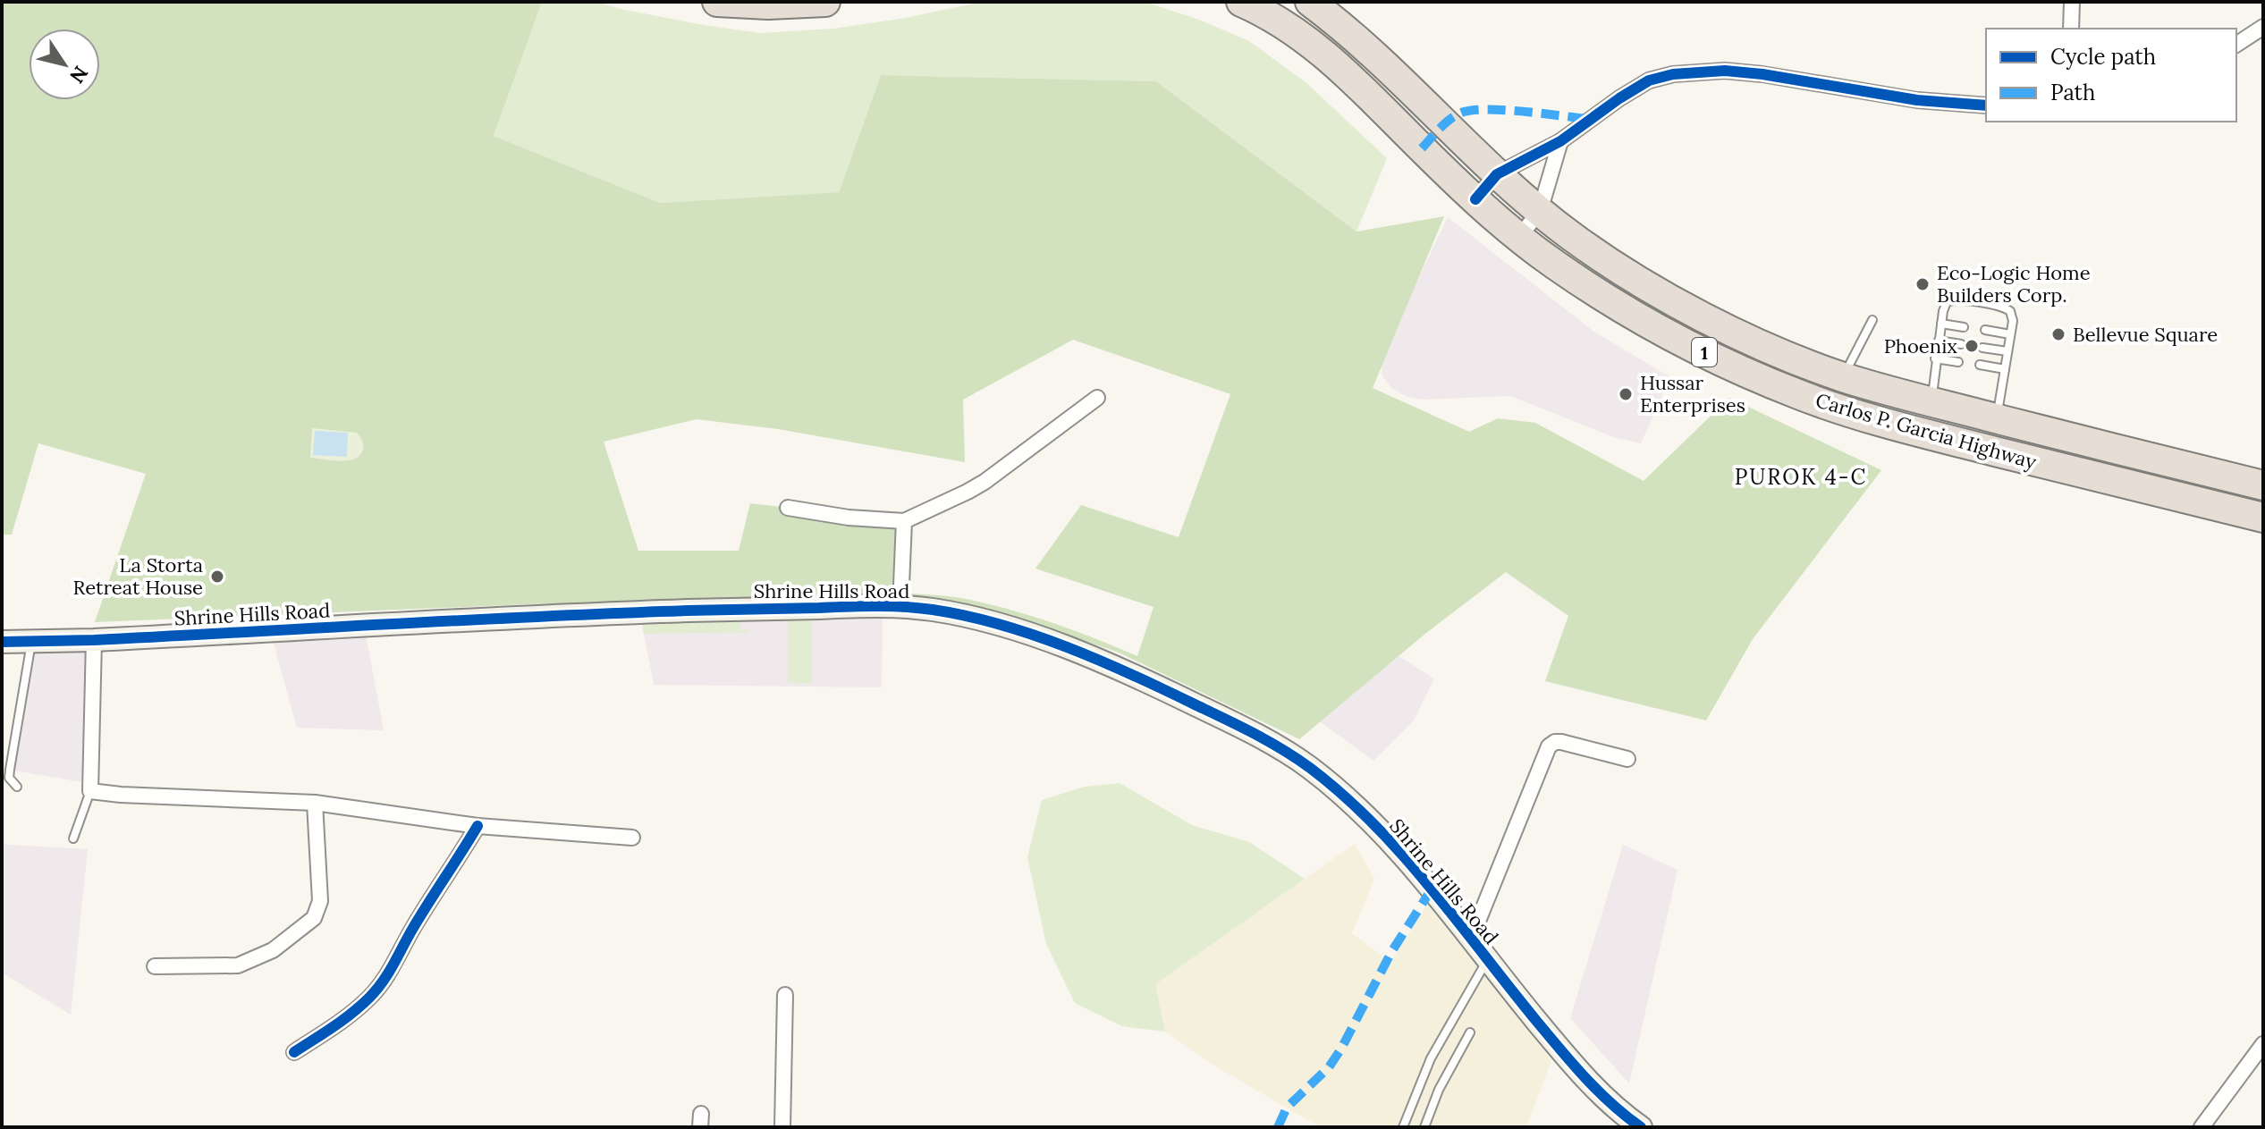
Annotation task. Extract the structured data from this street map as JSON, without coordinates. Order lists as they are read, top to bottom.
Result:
{
  "streets": {
    "highway": ["1", "Carlos P. Garcia Highway"],
    "street": ["Shrine Hills Road"]
  },
  "districts": ["PUROK 4-C"],
  "places": [
    "Eco-Logic Home Builders Corp.",
    "Bellevue Square",
    "Phoenix",
    "Hussar Enterprises",
    "La Storta Retreat House"
  ],
  "legend": ["Cycle path", "Path"],
  "north": "bottom right"
}
